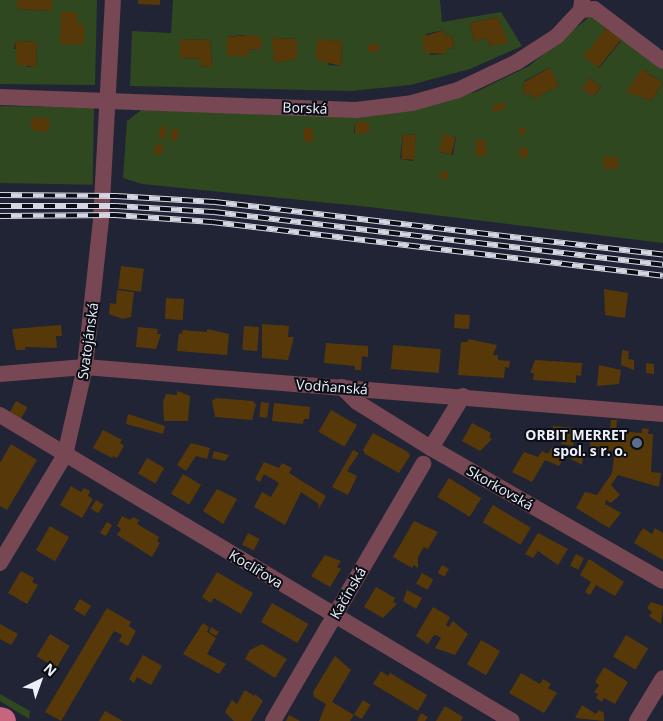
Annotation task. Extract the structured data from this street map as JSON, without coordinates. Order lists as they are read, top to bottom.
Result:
{
  "streets": {
    "street": [
      "Borská",
      "Svatojánská",
      "Vodňanská",
      "Skorkovská",
      "Koclířova",
      "Kačínská"
    ]
  },
  "crossings": [
    ["Borská", "Svatojánská"],
    ["Svatojánská", "Vodňanská"],
    ["Svatojánská", "Koclířova"],
    ["Vodňanská", "Skorkovská"],
    ["Koclířova", "Kačínská"]
  ],
  "places": ["ORBIT MERRET spol. s r. o."],
  "north": "top right"
}
